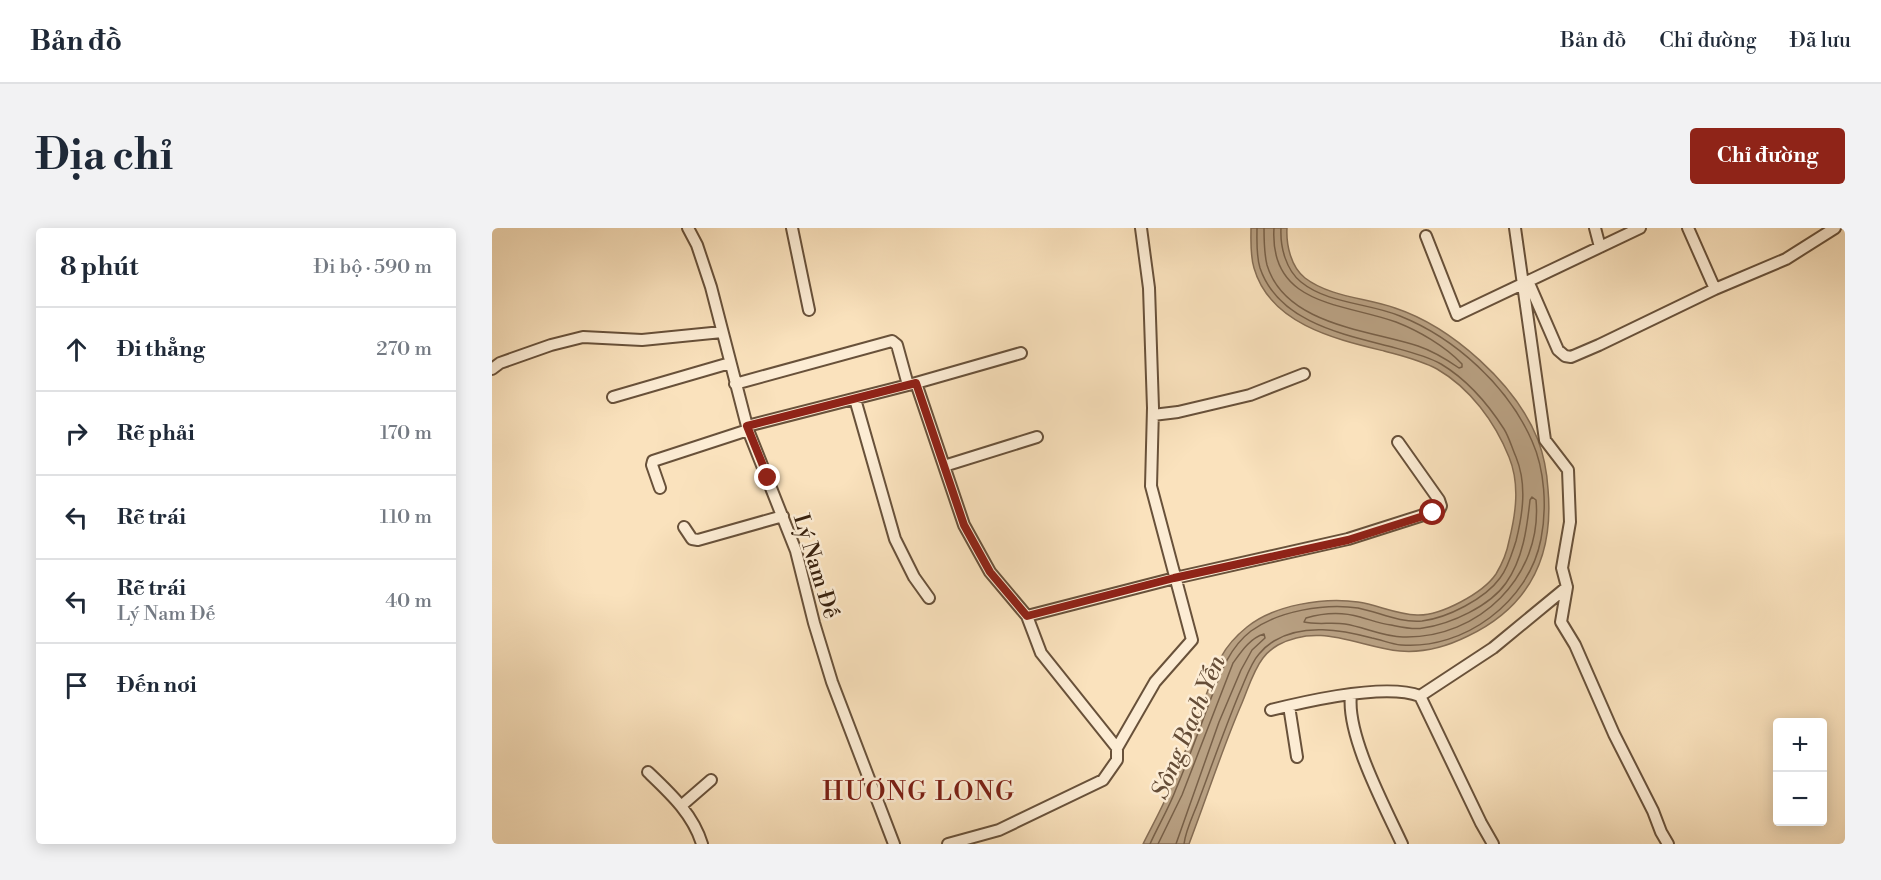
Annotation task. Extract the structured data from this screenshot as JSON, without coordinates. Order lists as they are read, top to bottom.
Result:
{
  "streets": {
    "street": ["Lý Nam Đế"]
  },
  "districts": ["HƯƠNG LONG"],
  "water": ["Sông Bạch Yến"],
  "page": {
    "header": "Bản đồ",
    "nav": ["Bản đồ", "Chỉ đường", "Đã lưu"],
    "buttons": "Chỉ đường",
    "title": "Địa chỉ",
    "heading": ["8 phút", "Đi bộ · 590 m"],
    "list": [
      ["Đi thẳng", "270 m"],
      ["Rẽ phải", "170 m"],
      ["Rẽ trái", "110 m"],
      ["Rẽ trái", "Lý Nam Đế", "40 m"],
      "Đến nơi"
    ],
    "map_buttons": ["+", "−"]
  }
}
